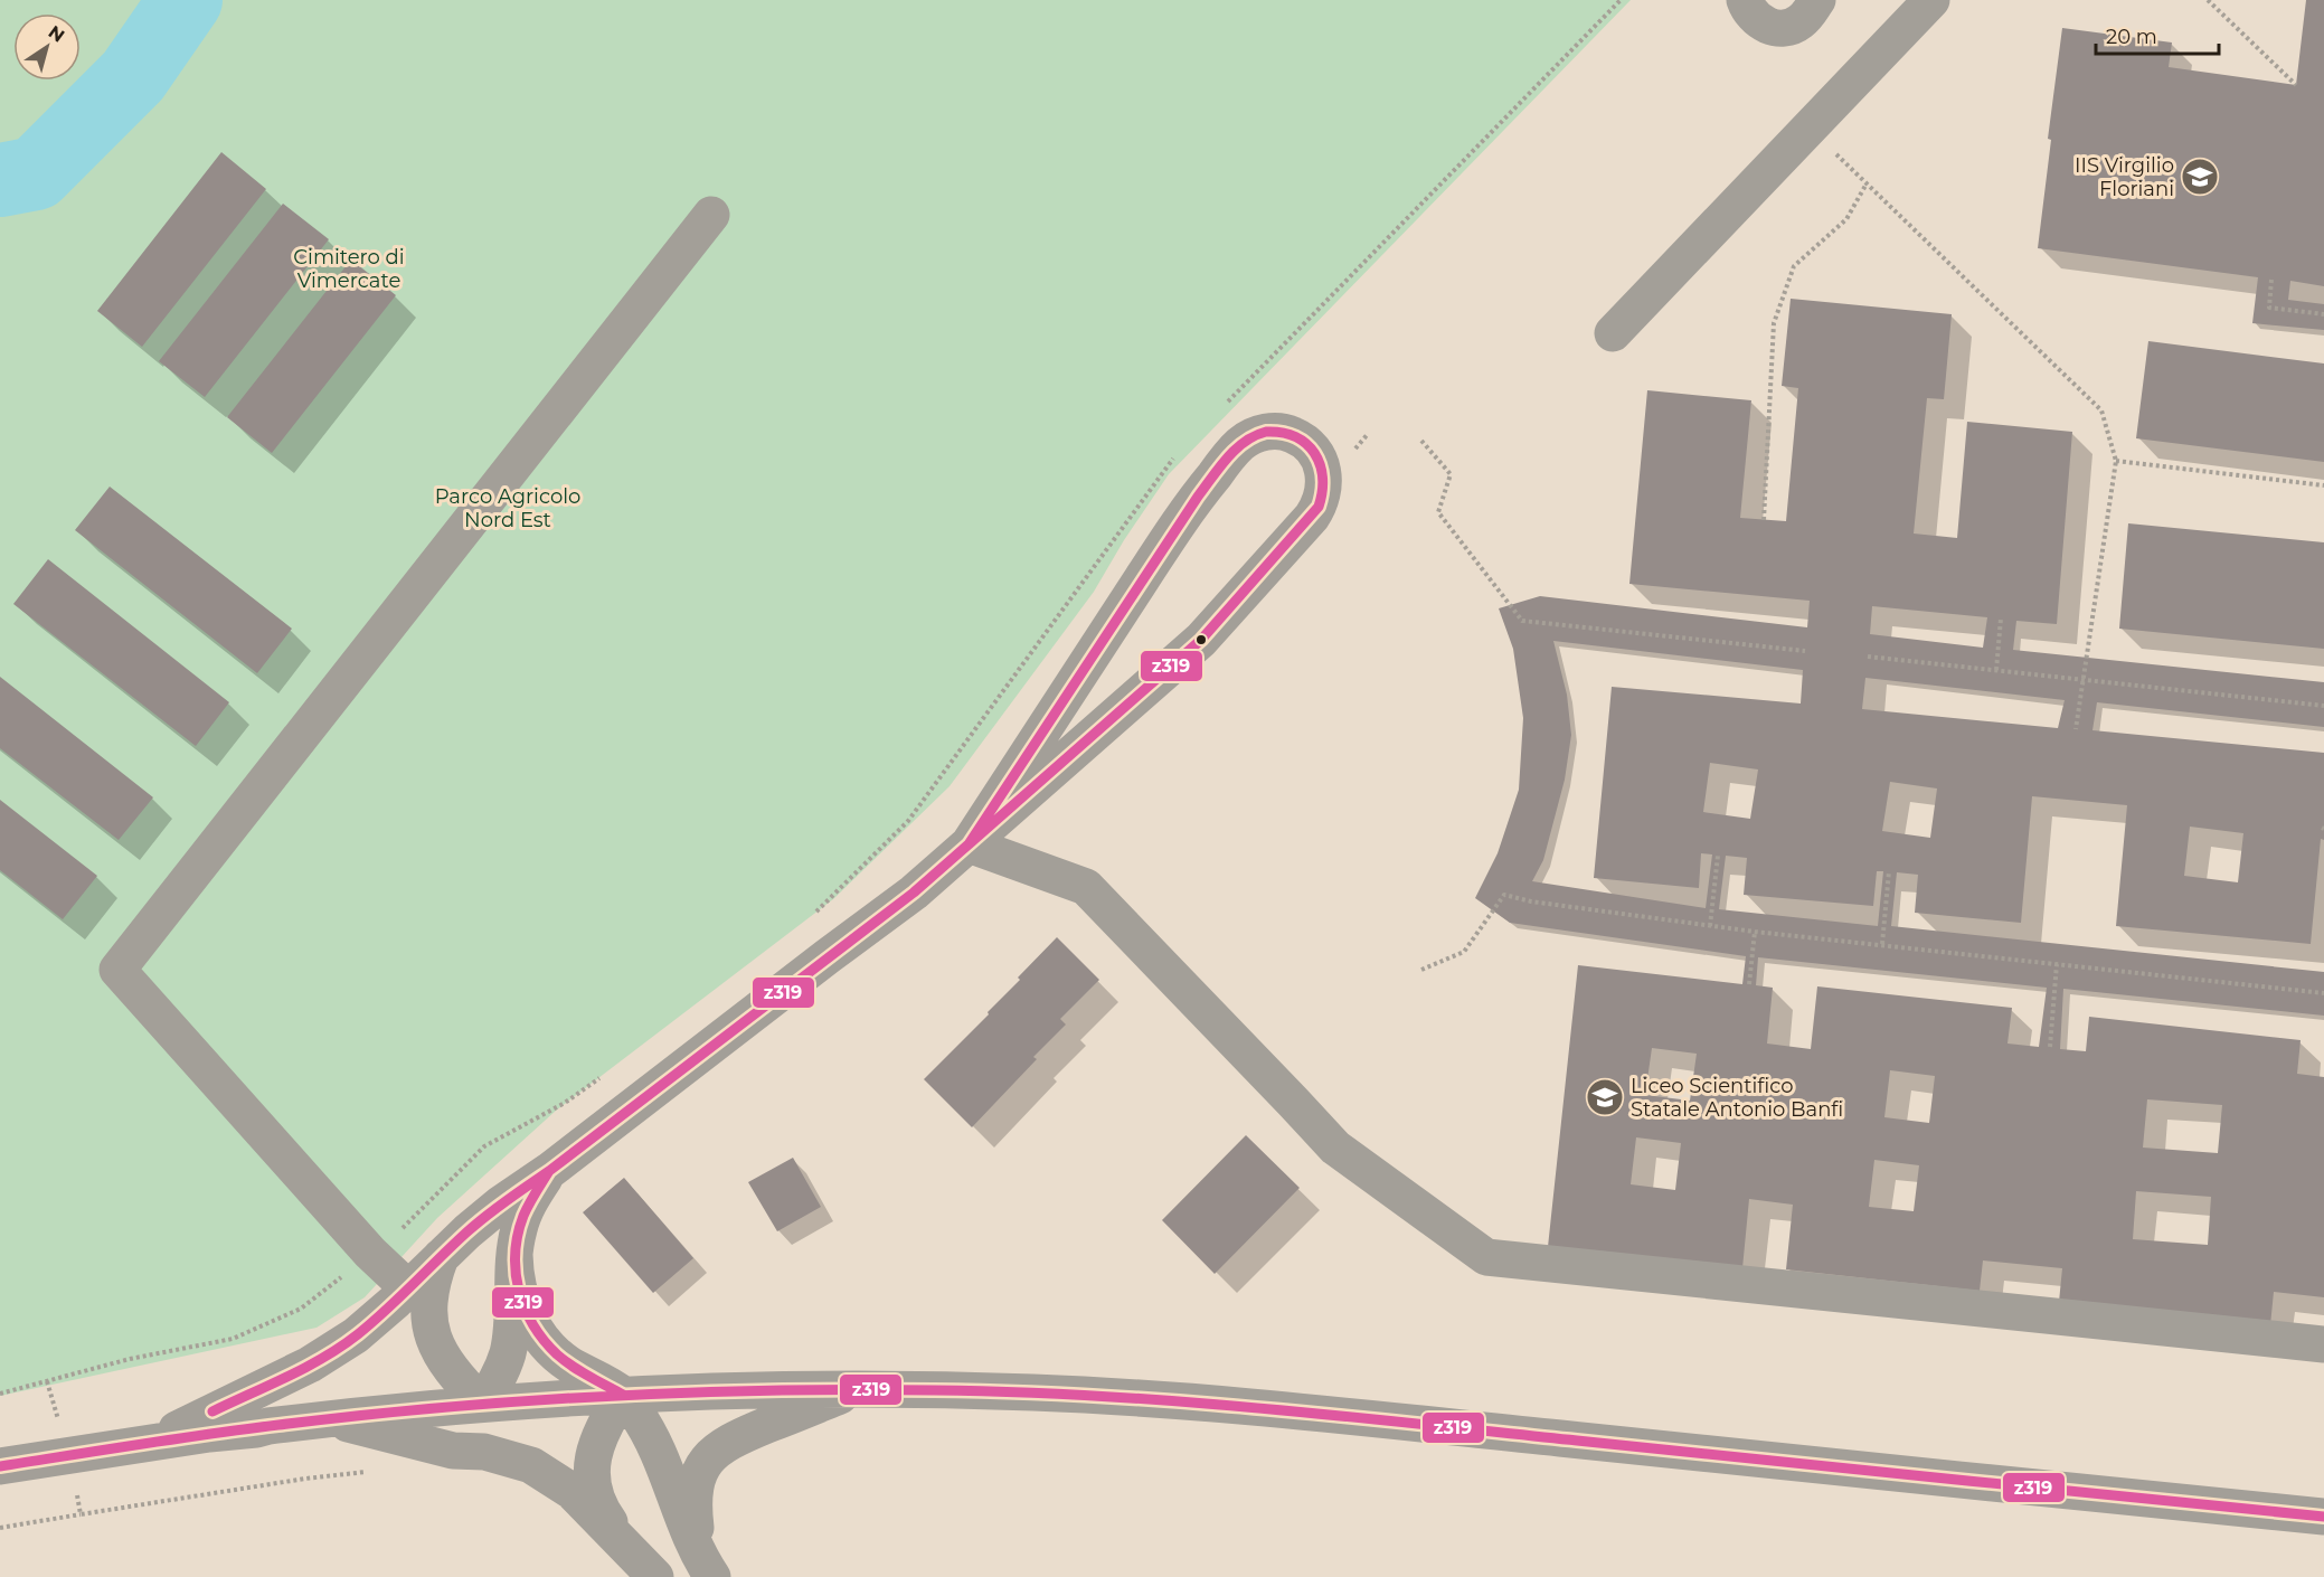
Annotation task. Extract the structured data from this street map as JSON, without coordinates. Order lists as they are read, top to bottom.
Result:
{
  "parks": ["Cimitero di Vimercate", "Parco Agricolo Nord Est"],
  "places": {
    "school or university": ["IIS Virgilio Floriani", "Liceo Scientifico Statale Antonio Banfi"]
  },
  "lines": ["transit line z319"],
  "scale_bar": "20 m",
  "north": "top right"
}
